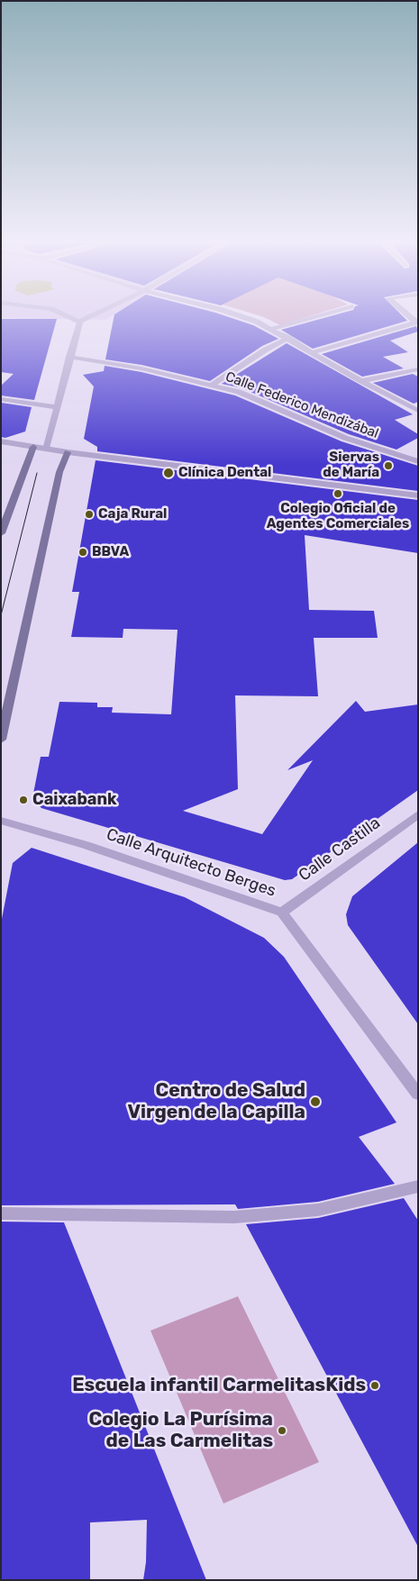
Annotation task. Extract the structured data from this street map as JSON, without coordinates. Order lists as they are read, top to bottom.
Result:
{
  "streets": {
    "street": ["Calle Federico Mendizábal", "Calle Castilla", "Calle Arquitecto Berges"]
  },
  "crossings": [
    ["Calle Castilla", "Calle Arquitecto Berges"]
  ],
  "places": [
    "Siervas de María",
    "Clínica Dental",
    "Colegio Oficial de Agentes Comerciales",
    "Caja Rural",
    "BBVA",
    "Caixabank",
    "Centro de Salud Virgen de la Capilla",
    "Escuela infantil CarmelitasKids",
    "Colegio La Purísima de Las Carmelitas"
  ]
}
